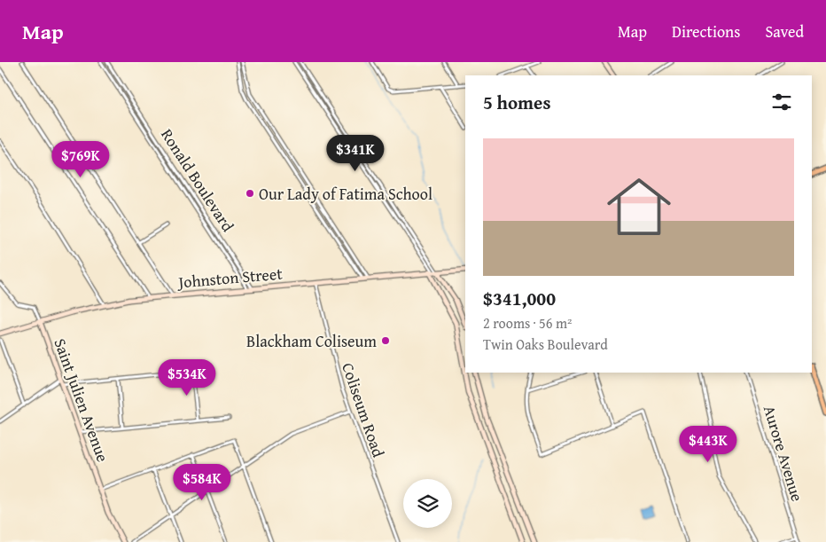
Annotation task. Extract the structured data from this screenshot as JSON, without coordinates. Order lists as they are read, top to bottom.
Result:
{
  "streets": {
    "street": [
      "Ronald Boulevard",
      "Johnston Street",
      "Saint Julien Avenue",
      "Coliseum Road",
      "Aurore Avenue"
    ]
  },
  "crossings": [
    ["Ronald Boulevard", "Johnston Street"],
    ["Johnston Street", "Saint Julien Avenue"],
    ["Johnston Street", "Coliseum Road"]
  ],
  "places": ["Our Lady of Fatima School", "Blackham Coliseum"],
  "page": {
    "header": "Map",
    "nav": ["Map", "Directions", "Saved"],
    "heading": "5 homes",
    "list": [
      {
        "name": "$341,000",
        "note": "2 rooms · 56 m² · Twin Oaks Boulevard"
      }
    ],
    "price": [
      "$341K",
      "$769K",
      "$534K",
      "$443K",
      "$584K"
    ]
  }
}
